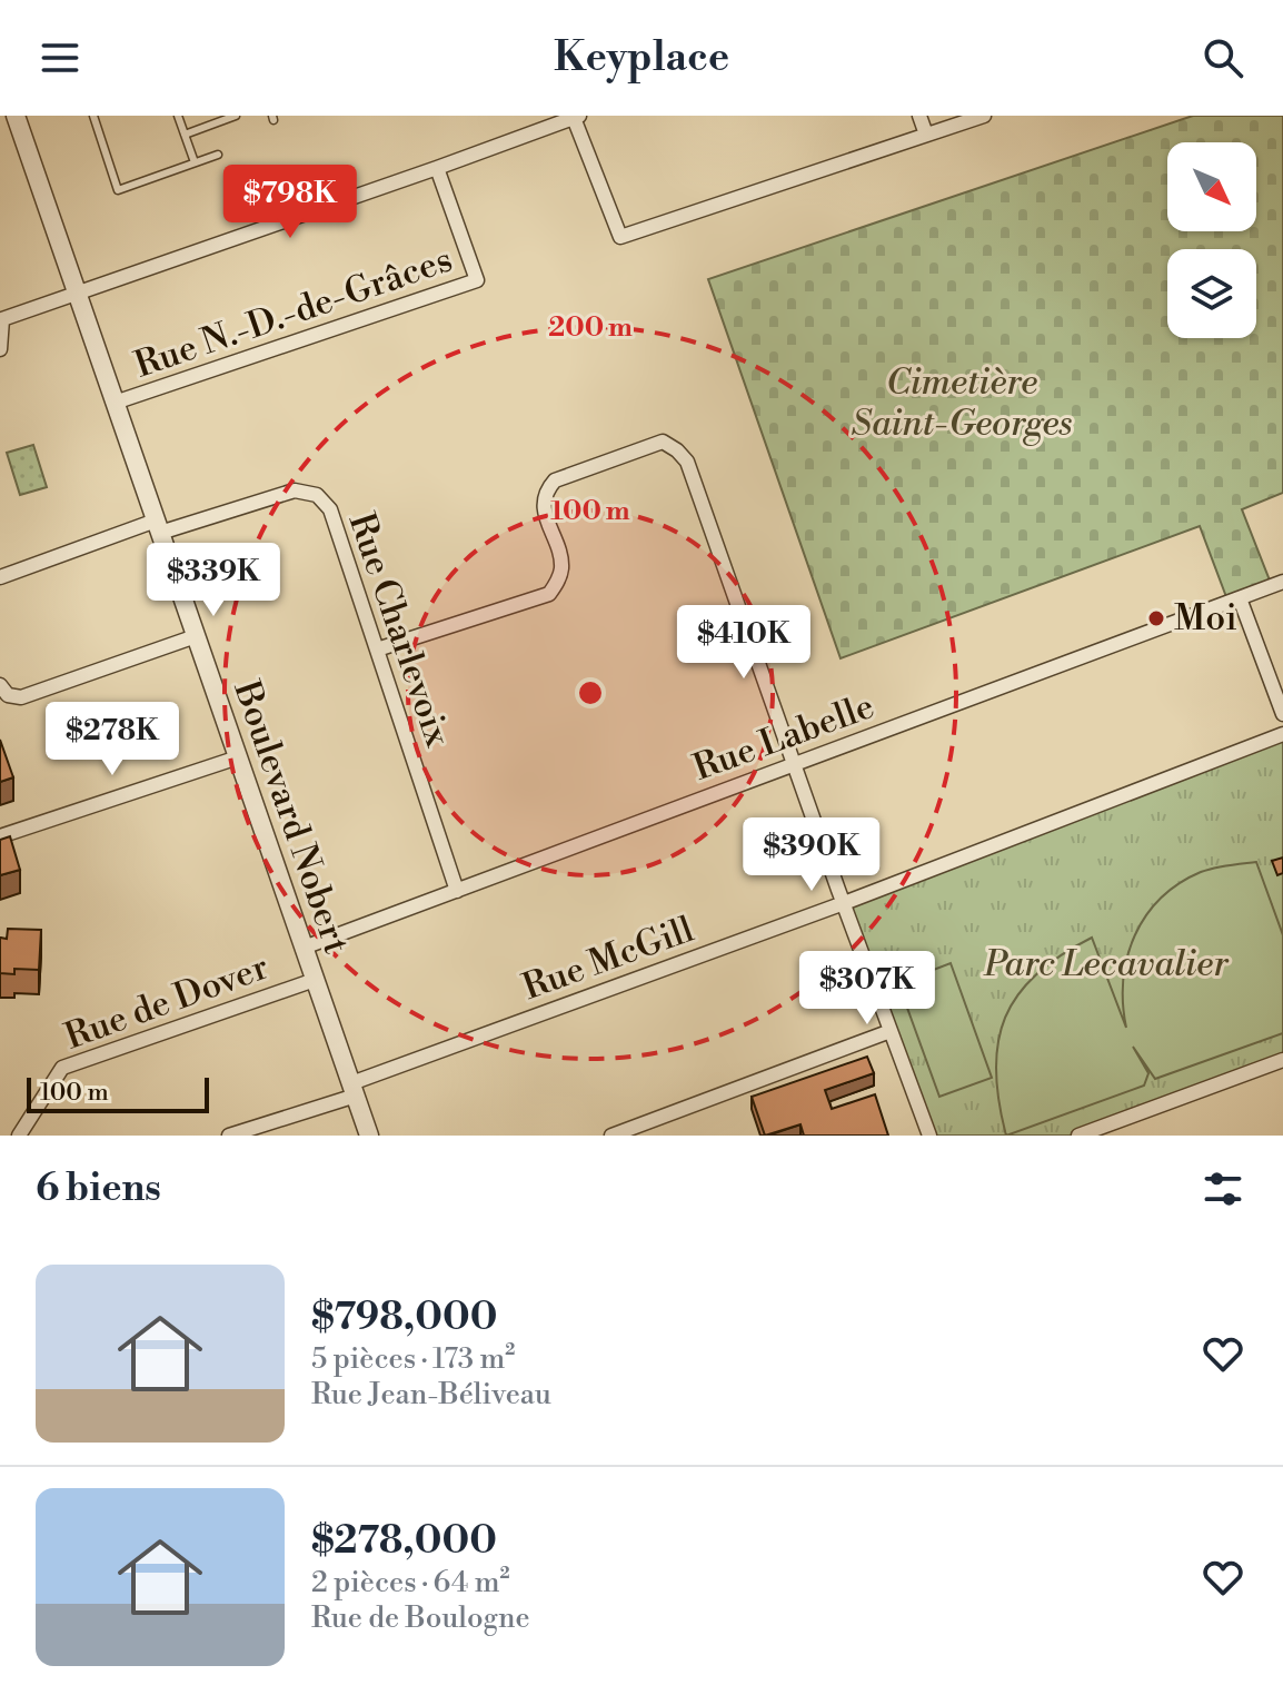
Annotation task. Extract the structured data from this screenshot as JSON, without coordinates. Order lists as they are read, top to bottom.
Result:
{
  "streets": {
    "street": [
      "Rue N.-D.-de-Grâces",
      "Rue Charlevoix",
      "Rue Labelle",
      "Boulevard Nobert",
      "Rue McGill",
      "Rue de Dover"
    ]
  },
  "crossings": [
    ["Rue N.-D.-de-Grâces", "Boulevard Nobert"],
    ["Rue Charlevoix", "Rue Labelle"],
    ["Rue Charlevoix", "Boulevard Nobert"],
    ["Rue Labelle", "Boulevard Nobert"],
    ["Boulevard Nobert", "Rue McGill"],
    ["Boulevard Nobert", "Rue de Dover"]
  ],
  "parks": ["Cimetière Saint-Georges", "Parc Lecavalier"],
  "places": ["Moi"],
  "scale_bar": "100 m",
  "north": "bottom right",
  "page": {
    "header": "Keyplace",
    "price": [
      "$798K",
      "$339K",
      "$410K",
      "$278K",
      "$390K",
      "$307K"
    ],
    "scale": "100 m",
    "heading": "6 biens",
    "list": [
      {
        "name": "$798,000",
        "note": "5 pièces · 173 m² · Rue Jean-Béliveau"
      },
      {
        "name": "$278,000",
        "note": "2 pièces · 64 m² · Rue de Boulogne"
      }
    ]
  },
  "rings": ["200 m", "100 m"]
}
